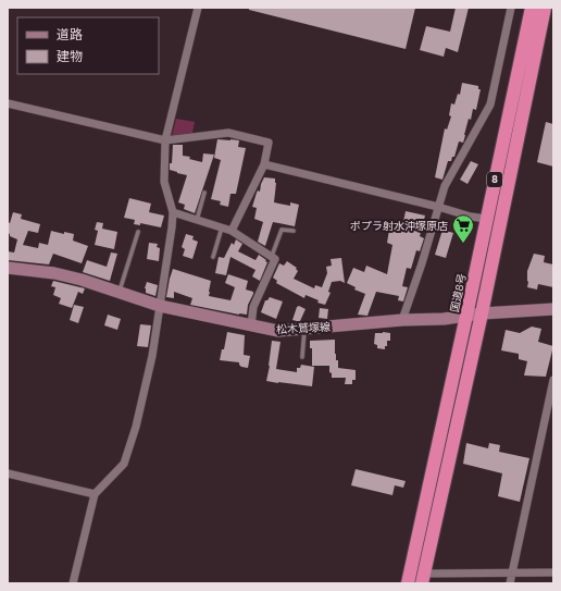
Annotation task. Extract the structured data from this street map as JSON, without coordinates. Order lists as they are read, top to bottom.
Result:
{
  "streets": {
    "highway": ["8", "国道8号"],
    "main road": ["松木鷲塚線"]
  },
  "crossings": [
    ["8", "松木鷲塚線"],
    ["国道8号", "松木鷲塚線"]
  ],
  "places": {
    "supermarket": ["ポプラ射水沖塚原店"]
  },
  "legend": ["道路", "建物"]
}
